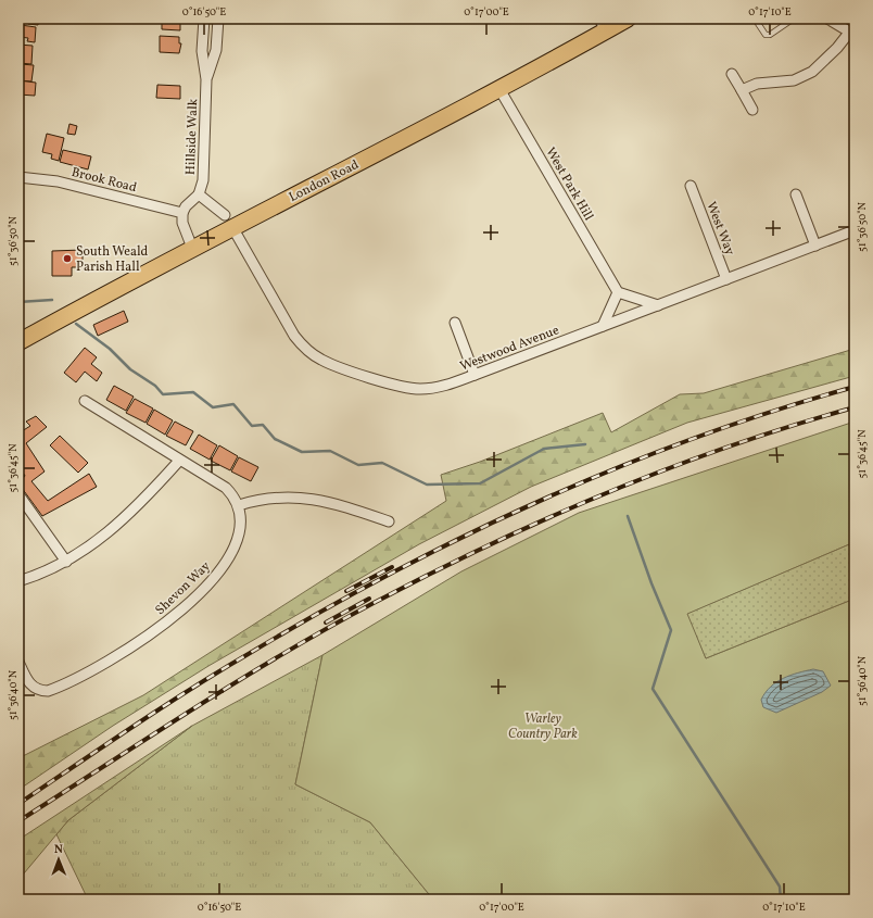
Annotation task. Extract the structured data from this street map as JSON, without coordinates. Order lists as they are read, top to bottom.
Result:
{
  "streets": {
    "main road": ["London Road"],
    "street": [
      "Hillside Walk",
      "Brook Road",
      "West Park Hill",
      "West Way",
      "Westwood Avenue",
      "Shevon Way"
    ]
  },
  "crossings": [
    ["London Road", "West Park Hill"],
    ["London Road", "Westwood Avenue"],
    ["West Way", "Westwood Avenue"]
  ],
  "parks": ["Warley Country Park"],
  "places": ["South Weald Parish Hall"],
  "north": "top",
  "coordinates": [
    "0°16'50\"E",
    "0°17'00\"E",
    "0°17'10\"E",
    "51°36'50\"N",
    "51°36'45\"N",
    "51°36'40\"N"
  ]
}
